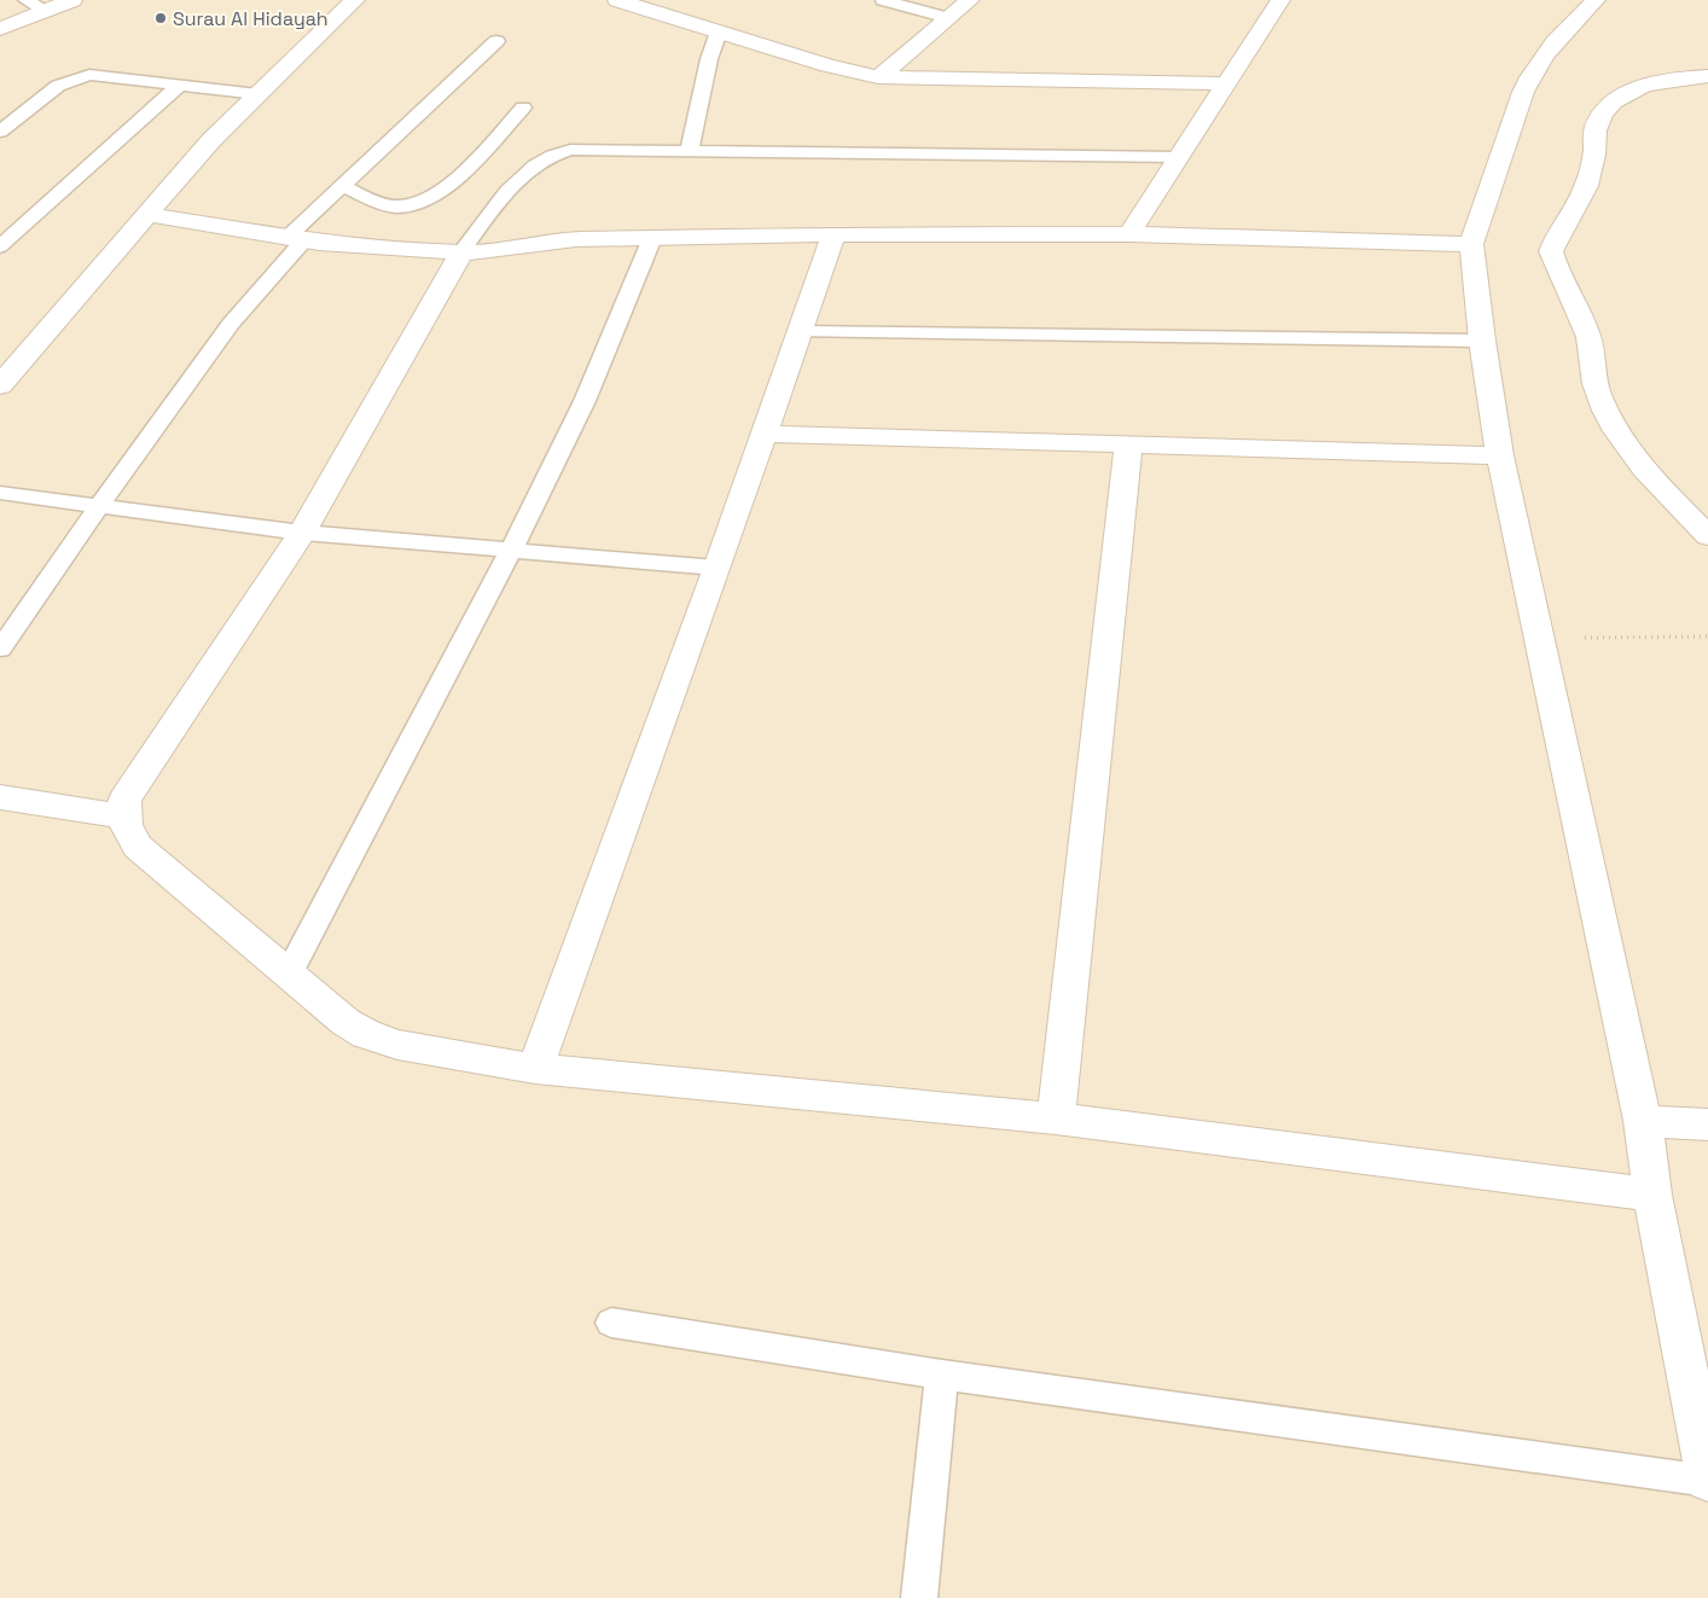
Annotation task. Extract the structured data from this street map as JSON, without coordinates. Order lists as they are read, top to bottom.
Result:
{
  "places": ["Surau Al Hidayah"]
}
